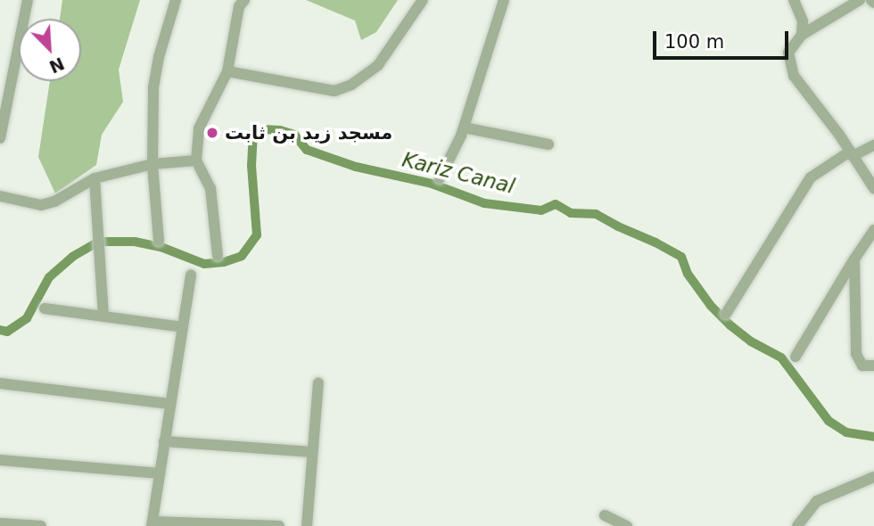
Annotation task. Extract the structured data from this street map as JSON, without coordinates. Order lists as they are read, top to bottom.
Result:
{
  "water": ["Kariz Canal"],
  "places": ["مسجد زید بن ثابت"],
  "scale_bar": "100 m",
  "north": "bottom right"
}
